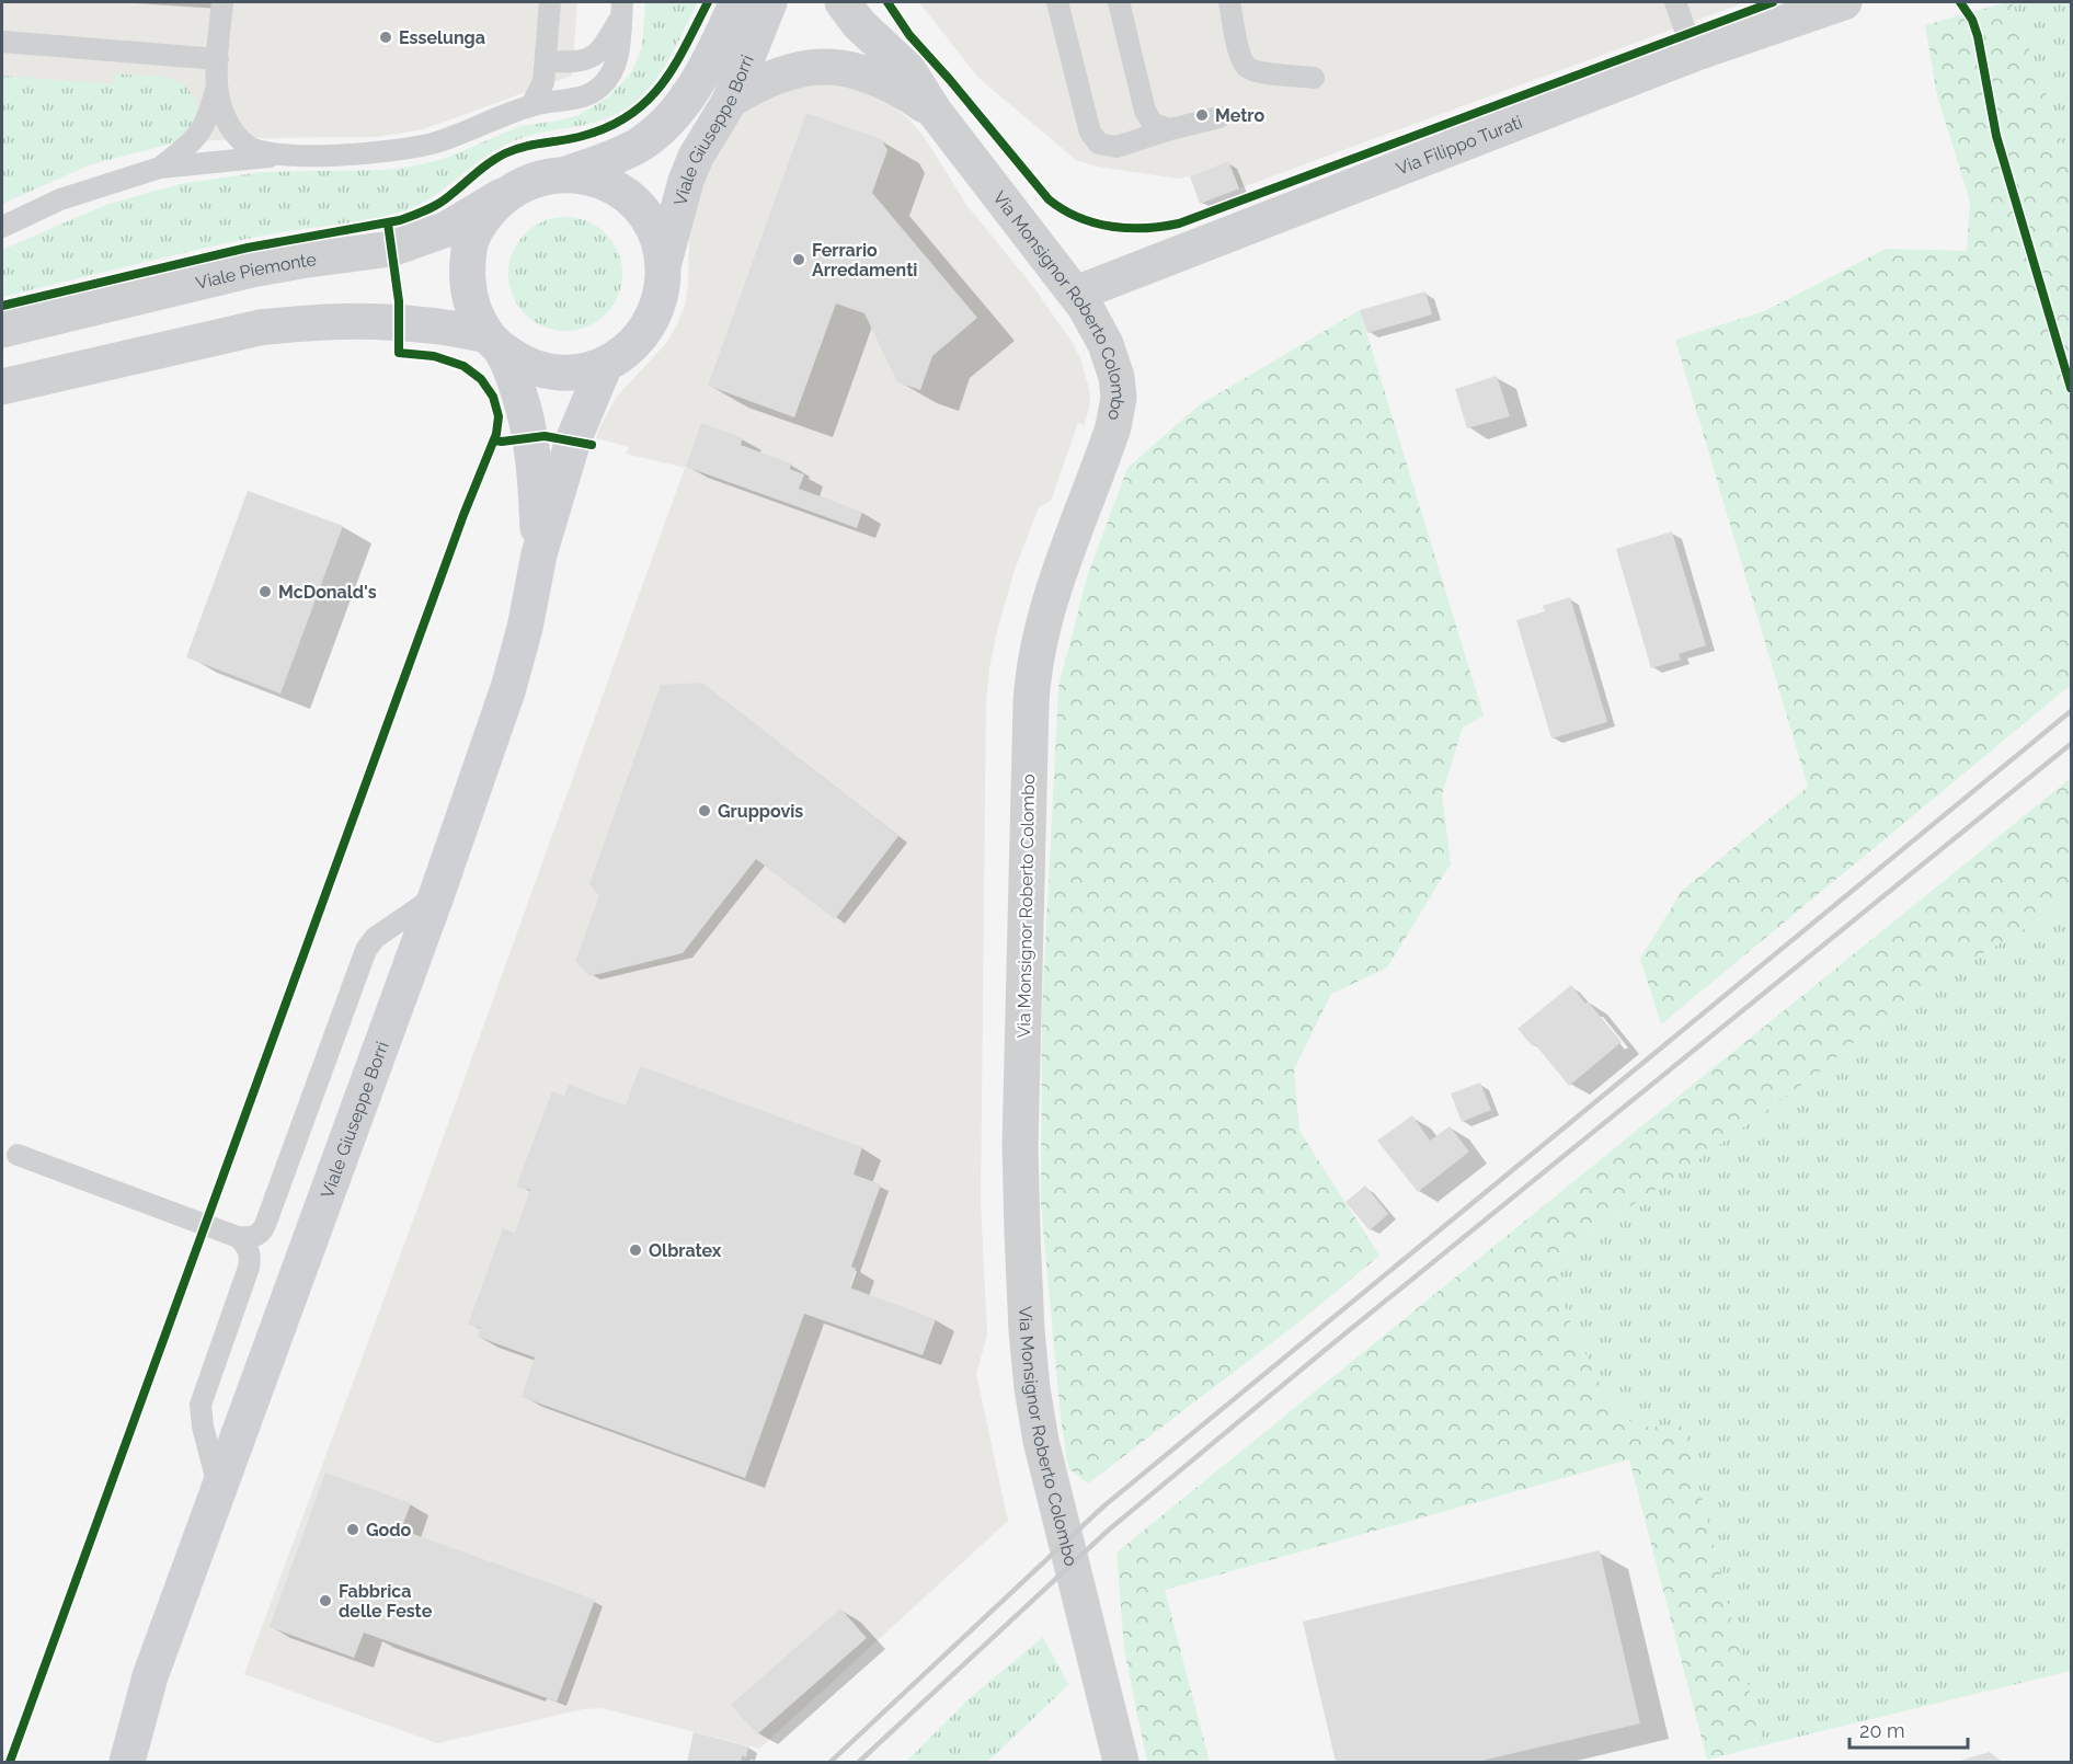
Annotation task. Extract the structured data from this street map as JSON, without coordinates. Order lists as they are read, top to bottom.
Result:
{
  "streets": {
    "main road": ["Viale Giuseppe Borri"],
    "street": ["Via Filippo Turati", "Viale Piemonte", "Via Monsignor Roberto Colombo"]
  },
  "crossings": [
    ["Viale Giuseppe Borri", "Viale Piemonte"],
    ["Viale Giuseppe Borri", "Via Monsignor Roberto Colombo"],
    ["Via Filippo Turati", "Via Monsignor Roberto Colombo"]
  ],
  "places": [
    "Esselunga",
    "Metro",
    "Ferrario Arredamenti",
    "McDonald's",
    "Gruppovis",
    "Olbratex",
    "Godo",
    "Fabbrica delle Feste"
  ],
  "scale_bar": "20 m"
}
